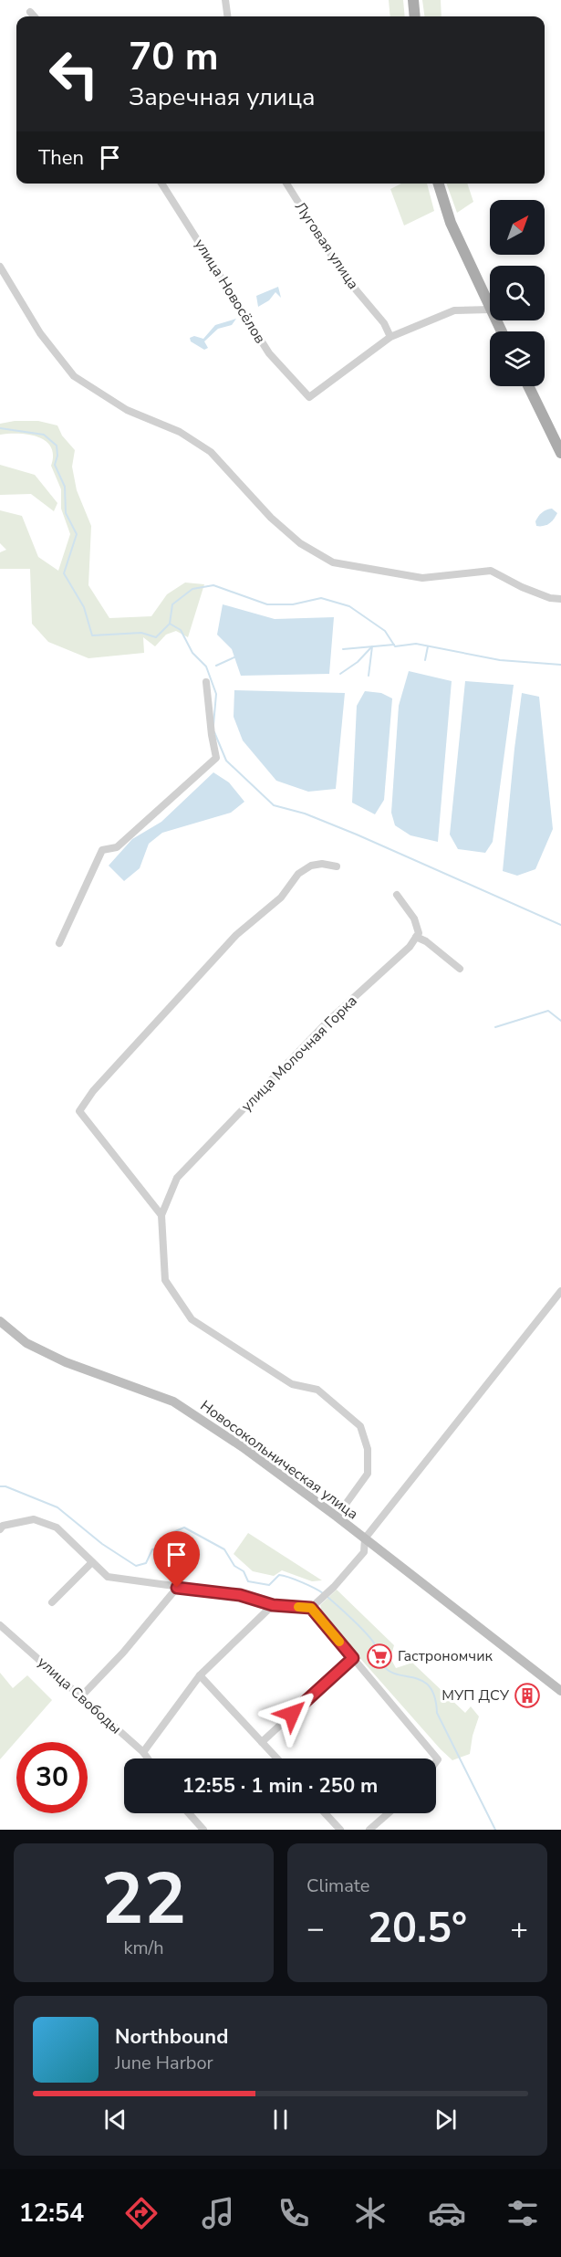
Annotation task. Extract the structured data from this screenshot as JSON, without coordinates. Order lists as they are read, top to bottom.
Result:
{
  "streets": {
    "main road": ["Новосокольническая улица"],
    "street": [
      "Луговая улица",
      "улица Новосёлов",
      "улица Молочная Горка",
      "улица Свободы"
    ]
  },
  "crossings": [
    ["Луговая улица", "улица Новосёлов"]
  ],
  "places": {
    "supermarket": ["Гастрономчик"],
    "building": ["МУП ДСУ"]
  },
  "north": "top right",
  "page": {
    "turn": ["70 m", "Заречная улица"],
    "then": "Then",
    "limit": "30",
    "trip": "12:55 · 1 min · 250 m",
    "tile": [
      ["22", "km/h"],
      "Climate"
    ],
    "heat": ["−", "20.5°", "+"],
    "song": ["Northbound", "June Harbor"],
    "tabs": "12:54"
  }
}
